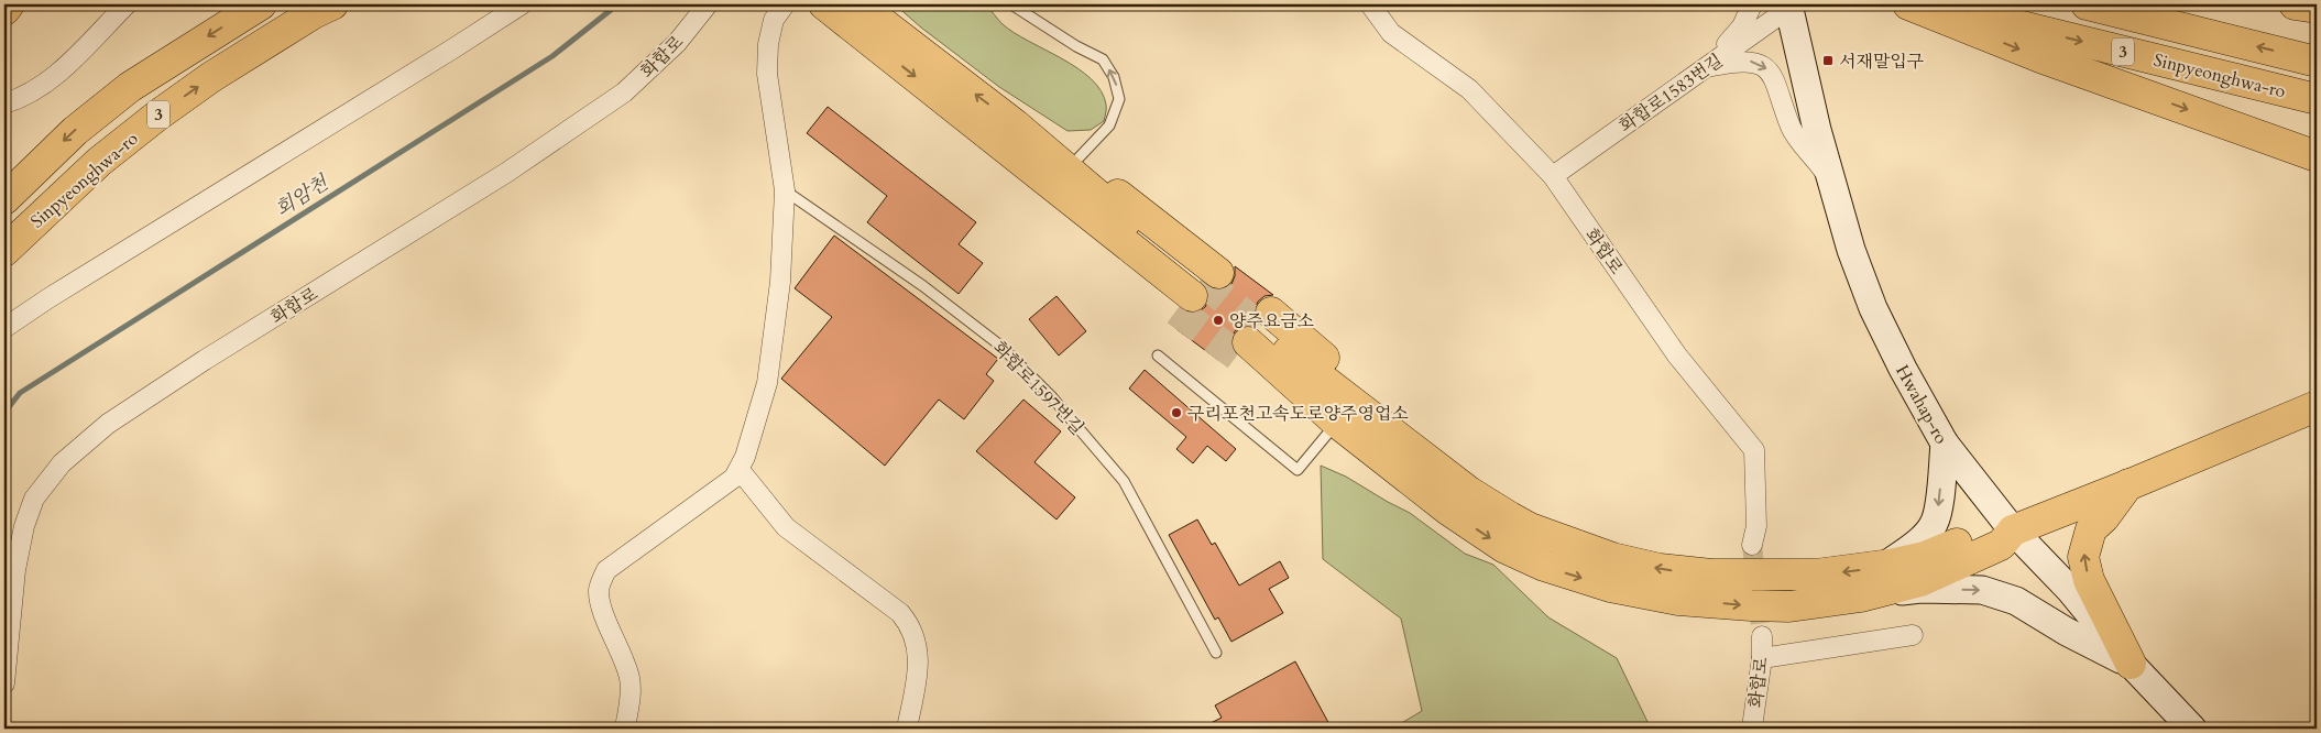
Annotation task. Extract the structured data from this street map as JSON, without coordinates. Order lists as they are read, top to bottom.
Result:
{
  "streets": {
    "highway": ["3", "Sinpyeonghwa-ro"],
    "main road": ["Hwahap-ro"],
    "street": ["화합로", "화합로1583번길"],
    "lane": ["화합로1597번길"]
  },
  "crossings": [
    ["화합로", "화합로1583번길"],
    ["화합로1583번길", "Hwahap-ro"]
  ],
  "water": ["회암천"],
  "places": {
    "transit": ["서재말입구"],
    "other": ["양주요금소", "구리포천고속도로양주영업소"]
  }
}
